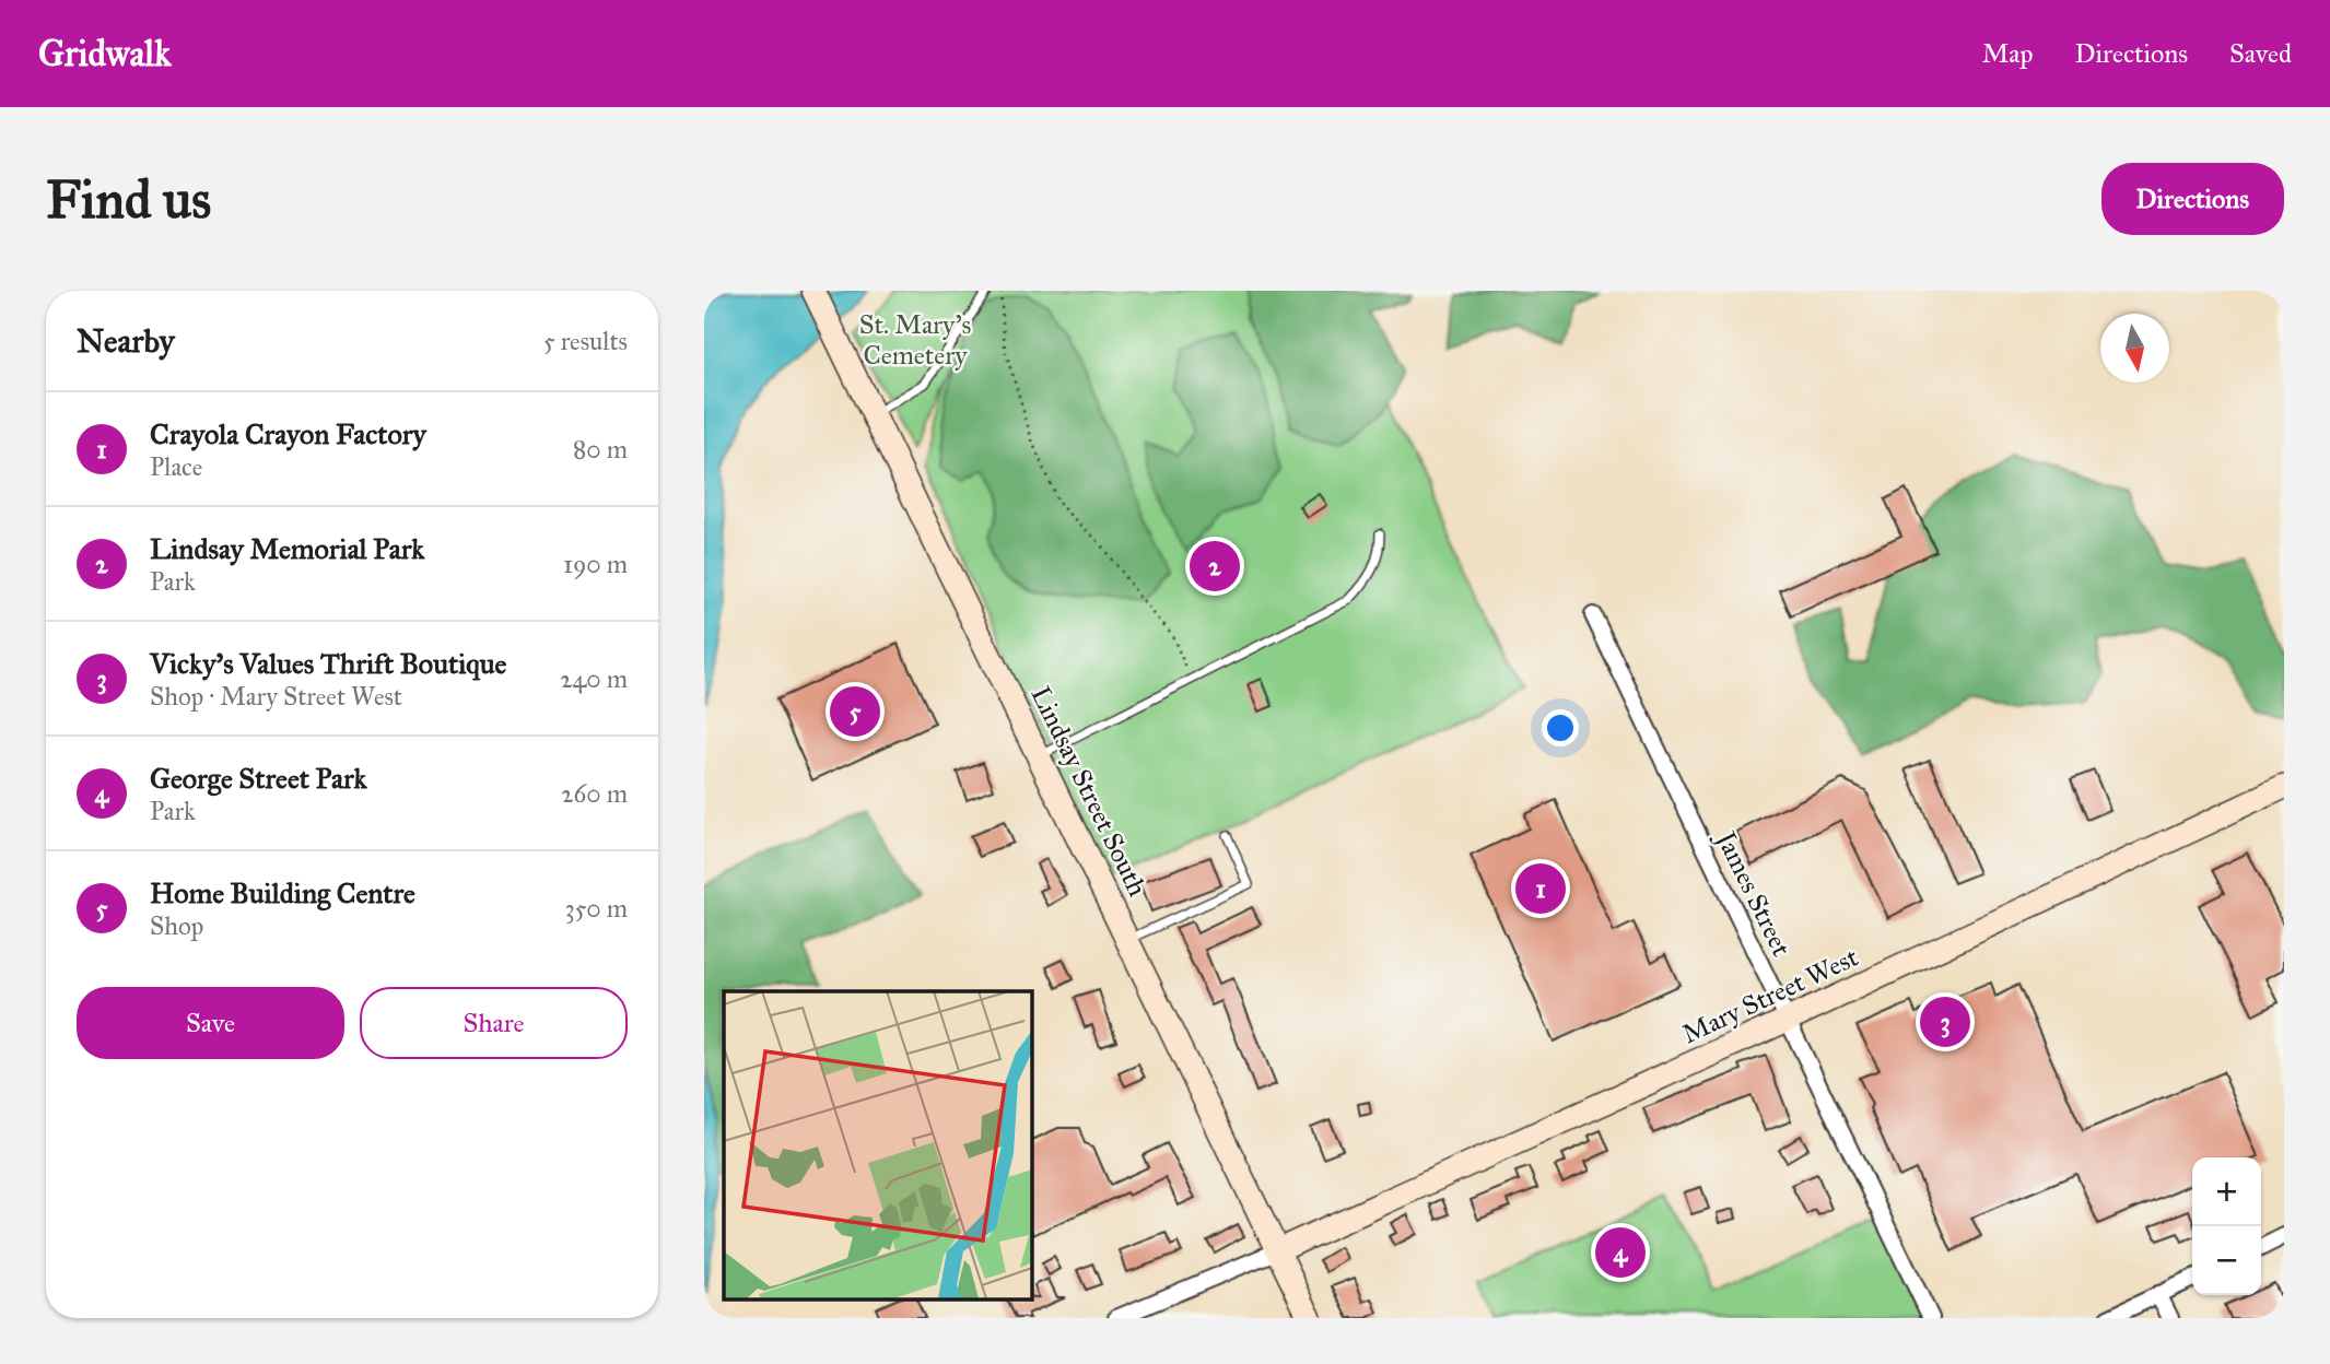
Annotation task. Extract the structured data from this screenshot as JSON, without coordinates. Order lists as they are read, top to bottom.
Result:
{
  "streets": {
    "main road": ["Lindsay Street South", "Mary Street West"],
    "street": ["James Street"]
  },
  "crossings": [
    ["Lindsay Street South", "Mary Street West"],
    ["James Street", "Mary Street West"]
  ],
  "parks": ["St. Mary's Cemetery"],
  "north": "bottom",
  "page": {
    "header": "Gridwalk",
    "nav": ["Map", "Directions", "Saved"],
    "buttons": [
      "Directions",
      ["Save", "Share"]
    ],
    "title": "Find us",
    "heading": ["Nearby", "5 results"],
    "list": [
      {
        "mark": "1",
        "name": "Crayola Crayon Factory",
        "note": "Place",
        "value": "80 m"
      },
      {
        "mark": "2",
        "name": "Lindsay Memorial Park",
        "note": "Park",
        "value": "190 m"
      },
      {
        "mark": "3",
        "name": "Vicky's Values Thrift Boutique",
        "note": "Shop · Mary Street West",
        "value": "240 m"
      },
      {
        "mark": "4",
        "name": "George Street Park",
        "note": "Park",
        "value": "260 m"
      },
      {
        "mark": "5",
        "name": "Home Building Centre",
        "note": "Shop",
        "value": "350 m"
      }
    ],
    "pins": [
      "2",
      "5",
      "1",
      "3",
      "4"
    ],
    "map_buttons": ["+", "−"]
  }
}
